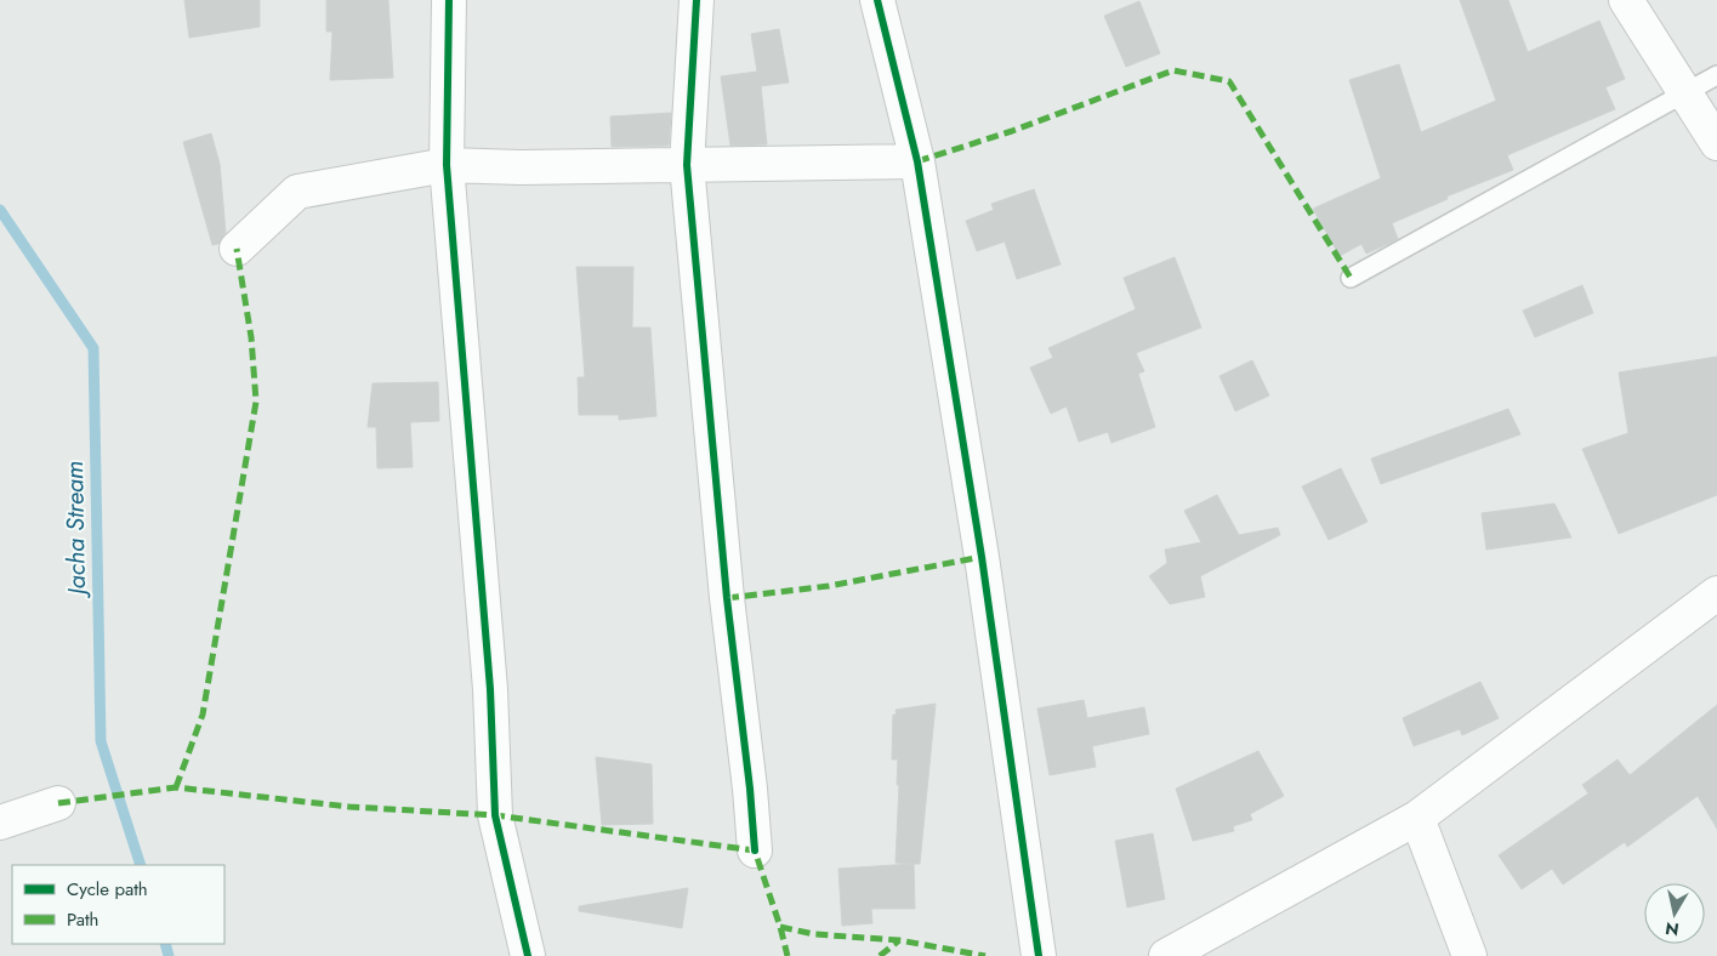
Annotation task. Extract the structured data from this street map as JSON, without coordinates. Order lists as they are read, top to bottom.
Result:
{
  "water": ["Jacha Stream"],
  "legend": ["Cycle path", "Path"],
  "north": "bottom"
}
